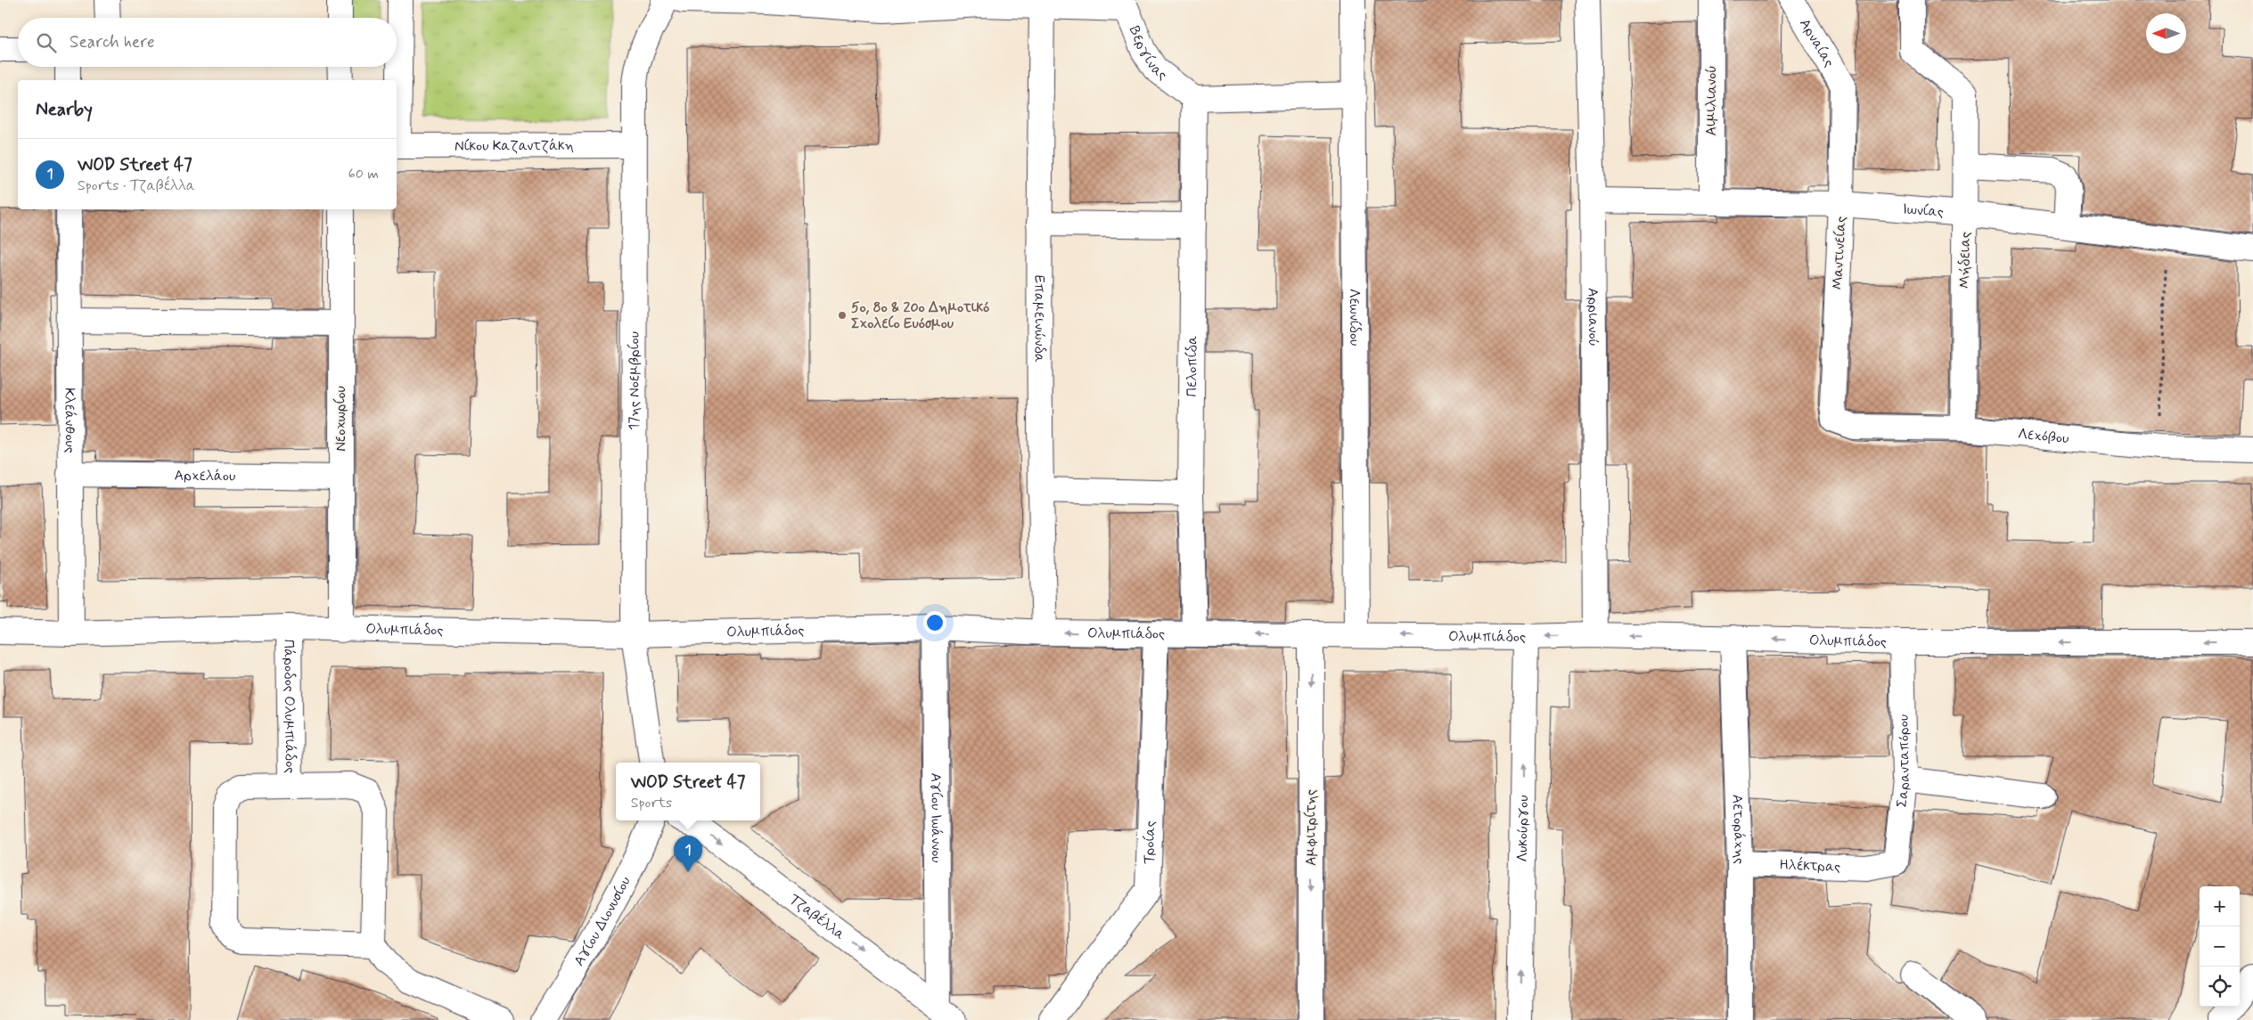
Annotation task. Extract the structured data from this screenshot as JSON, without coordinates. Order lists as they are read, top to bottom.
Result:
{
  "streets": {
    "street": [
      "Αρναίας",
      "Βεργίνας",
      "Αιμιλιανού",
      "Νίκου Καζαντζάκη",
      "Ιωνίας",
      "Μαντινείας",
      "Μήδειας",
      "Λεωνίδου",
      "Αρριανού",
      "Επαμεινώνδα",
      "Πελοπίδα",
      "17ης Νοεμβρίου",
      "Νεοχωρίου",
      "Κλεάνθους",
      "Λεχόβου",
      "Αρχελάου",
      "Ολυμπιάδος",
      "Πάροδος Ολυμπιάδος",
      "Σαρανταπόρου",
      "Αγίου Ιωάννου",
      "Αμφιτρίτης",
      "Λυκούργου",
      "Αετοράχης",
      "Τροίας",
      "Ηλέκτρας",
      "Τζαβέλλα",
      "Αγίου Διονυσίου"
    ]
  },
  "crossings": [
    ["Αρναίας", "Μαντινείας"],
    ["Βεργίνας", "Επαμεινώνδα"],
    ["Βεργίνας", "Πελοπίδα"],
    ["Αιμιλιανού", "Ιωνίας"],
    ["Νίκου Καζαντζάκη", "17ης Νοεμβρίου"],
    ["Ιωνίας", "Μαντινείας"],
    ["Ιωνίας", "Μήδειας"],
    ["Ιωνίας", "Αρριανού"],
    ["Μαντινείας", "Λεχόβου"],
    ["Μήδειας", "Λεχόβου"],
    ["Λεωνίδου", "Ολυμπιάδος"],
    ["Αρριανού", "Ολυμπιάδος"],
    ["Επαμεινώνδα", "Ολυμπιάδος"],
    ["Πελοπίδα", "Ολυμπιάδος"],
    ["17ης Νοεμβρίου", "Ολυμπιάδος"],
    ["Νεοχωρίου", "Αρχελάου"],
    ["Νεοχωρίου", "Ολυμπιάδος"],
    ["Κλεάνθους", "Αρχελάου"],
    ["Κλεάνθους", "Ολυμπιάδος"],
    ["Ολυμπιάδος", "Πάροδος Ολυμπιάδος"],
    ["Ολυμπιάδος", "Σαρανταπόρου"],
    ["Ολυμπιάδος", "Αγίου Ιωάννου"],
    ["Ολυμπιάδος", "Αμφιτρίτης"],
    ["Ολυμπιάδος", "Λυκούργου"],
    ["Ολυμπιάδος", "Αετοράχης"],
    ["Ολυμπιάδος", "Τροίας"],
    ["Σαρανταπόρου", "Ηλέκτρας"],
    ["Αγίου Ιωάννου", "Τζαβέλλα"],
    ["Αετοράχης", "Ηλέκτρας"]
  ],
  "one_way": [
    "Ολυμπιάδος",
    "Αμφιτρίτης",
    "Λυκούργου",
    "Τζαβέλλα"
  ],
  "places": ["5ο, 8ο & 20ο Δημοτικό Σχολείο Ευόσμου"],
  "north": "left",
  "page": {
    "search": "Search here",
    "heading": "Nearby",
    "list": [
      {
        "mark": "1",
        "name": "WOD Street 47",
        "note": "Sports · Τζαβέλλα",
        "value": "60 m"
      }
    ],
    "popup": ["WOD Street 47", "Sports"],
    "pins": "1",
    "map_buttons": ["+", "−"]
  }
}
